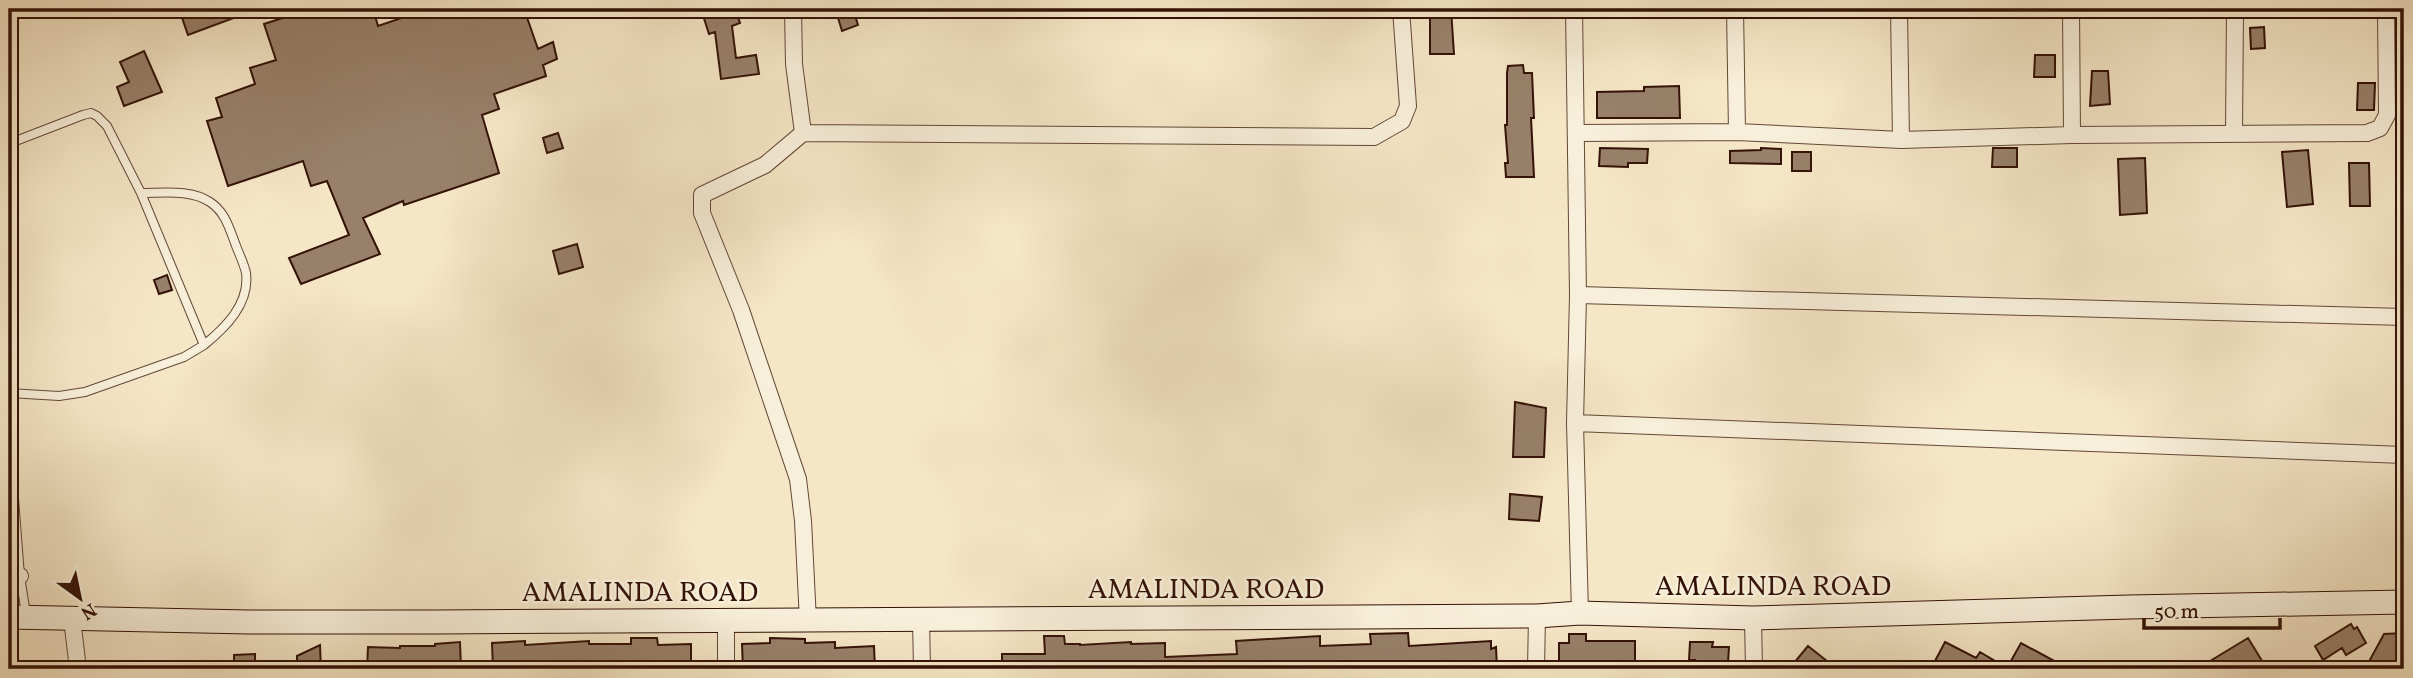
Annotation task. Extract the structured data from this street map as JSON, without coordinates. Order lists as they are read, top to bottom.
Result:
{
  "streets": {
    "street": ["AMALINDA ROAD"]
  },
  "scale_bar": "50 m",
  "north": "bottom right"
}
